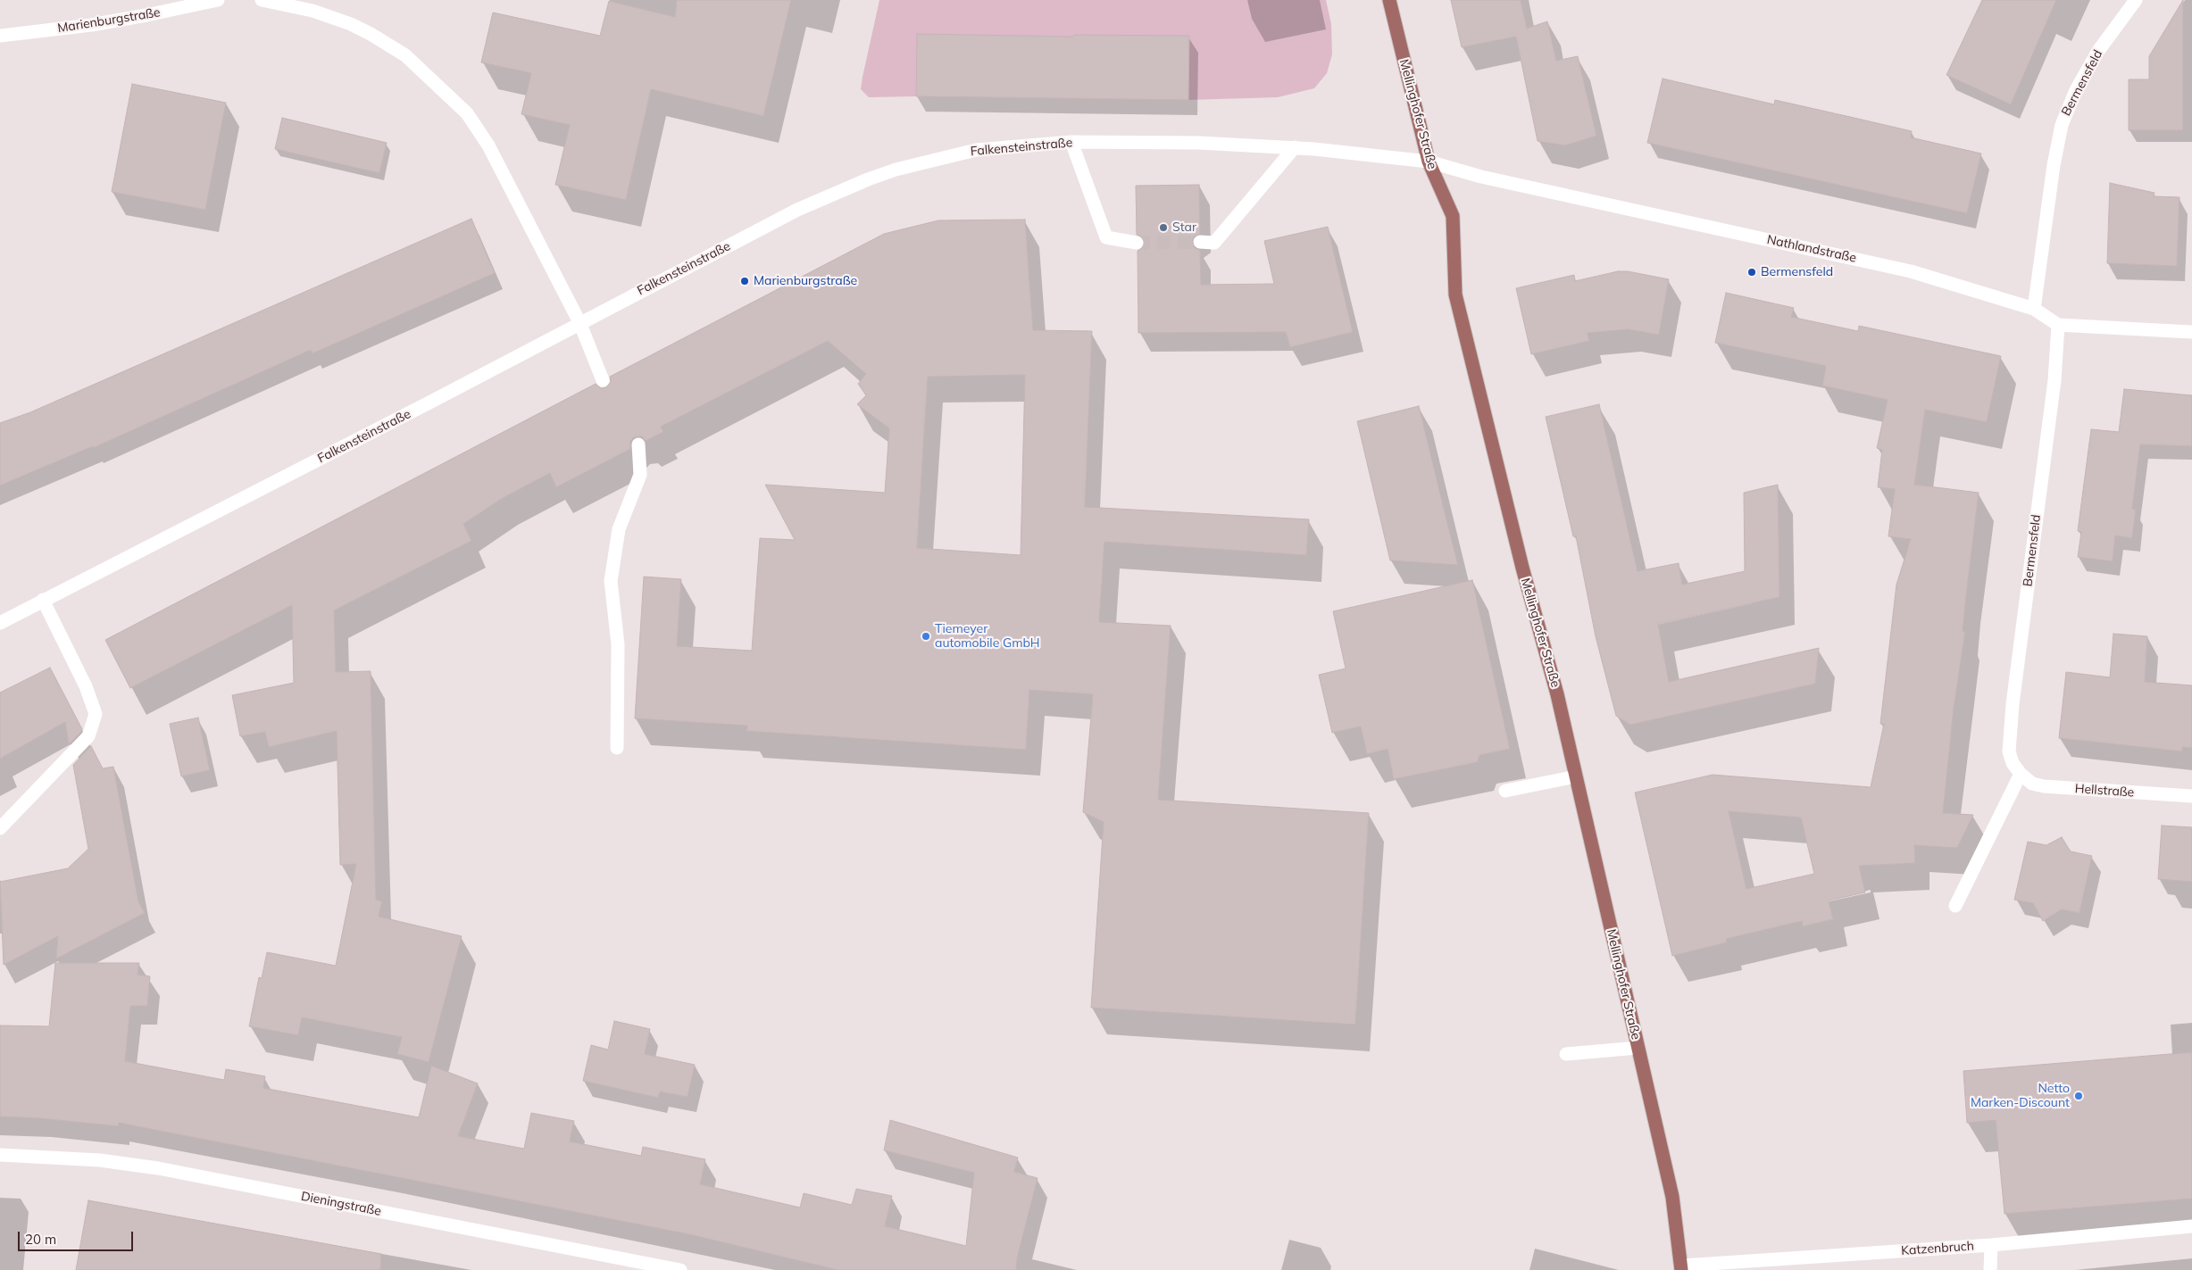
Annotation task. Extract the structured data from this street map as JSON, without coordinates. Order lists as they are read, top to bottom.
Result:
{
  "streets": {
    "main road": ["Mellinghofer Straße"],
    "street": [
      "Marienburgstraße",
      "Bermensfeld",
      "Falkensteinstraße",
      "Nathlandstraße",
      "Hellstraße",
      "Dieningstraße",
      "Katzenbruch"
    ]
  },
  "crossings": [
    ["Bermensfeld", "Nathlandstraße"],
    ["Bermensfeld", "Hellstraße"],
    ["Mellinghofer Straße", "Falkensteinstraße"],
    ["Mellinghofer Straße", "Nathlandstraße"],
    ["Mellinghofer Straße", "Katzenbruch"],
    ["Falkensteinstraße", "Nathlandstraße"]
  ],
  "places": [
    "Star",
    "Bermensfeld",
    "Marienburgstraße",
    "Tiemeyer automobile GmbH",
    "Netto Marken-Discount"
  ],
  "scale_bar": "20 m"
}
